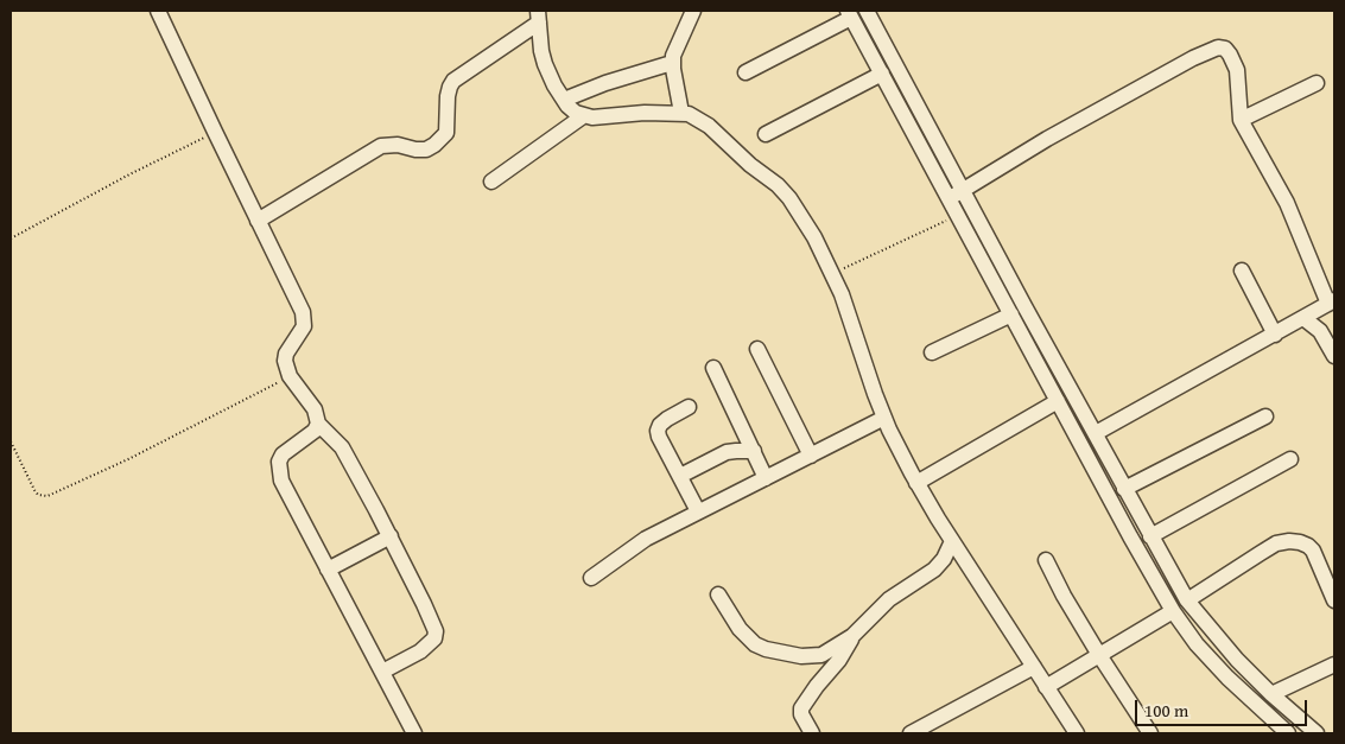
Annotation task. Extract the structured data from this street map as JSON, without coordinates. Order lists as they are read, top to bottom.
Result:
{
  "scale_bar": "100 m"
}
